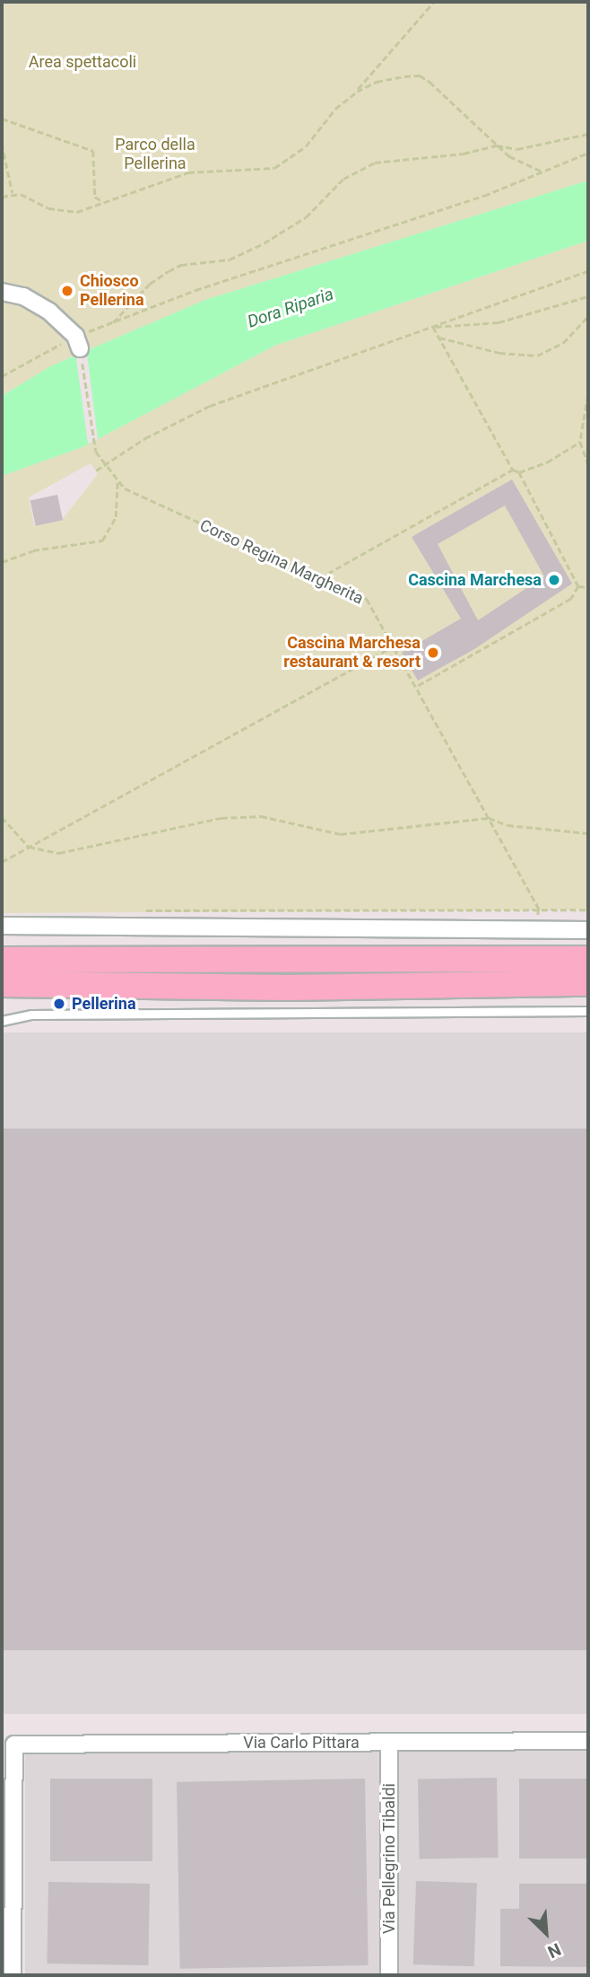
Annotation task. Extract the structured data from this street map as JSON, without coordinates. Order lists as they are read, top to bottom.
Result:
{
  "streets": {
    "street": ["Via Carlo Pittara", "Via Pellegrino Tibaldi"],
    "path": ["Corso Regina Margherita"]
  },
  "crossings": [
    ["Via Carlo Pittara", "Via Pellegrino Tibaldi"]
  ],
  "water": ["Dora Riparia"],
  "parks": ["Area spettacoli", "Parco della Pellerina"],
  "places": [
    "Chiosco Pellerina",
    "Cascina Marchesa",
    "Cascina Marchesa restaurant & resort",
    "Pellerina"
  ],
  "north": "bottom right"
}
